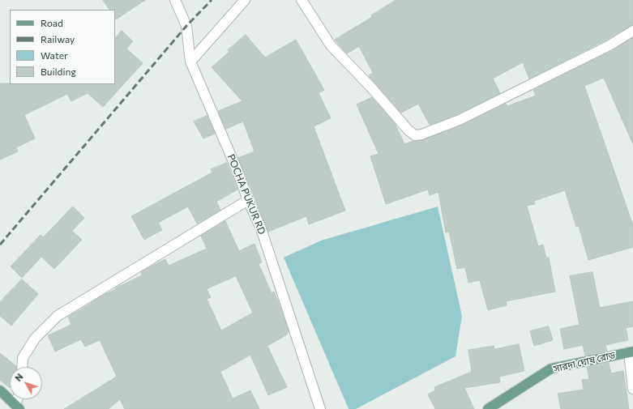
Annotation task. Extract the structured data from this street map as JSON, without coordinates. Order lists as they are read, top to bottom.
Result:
{
  "streets": {
    "main road": ["সারদা ঘোষ রোড"],
    "street": ["POCHA PUKUR RD"]
  },
  "legend": [
    "Road",
    "Railway",
    "Water",
    "Building"
  ],
  "north": "top left"
}
